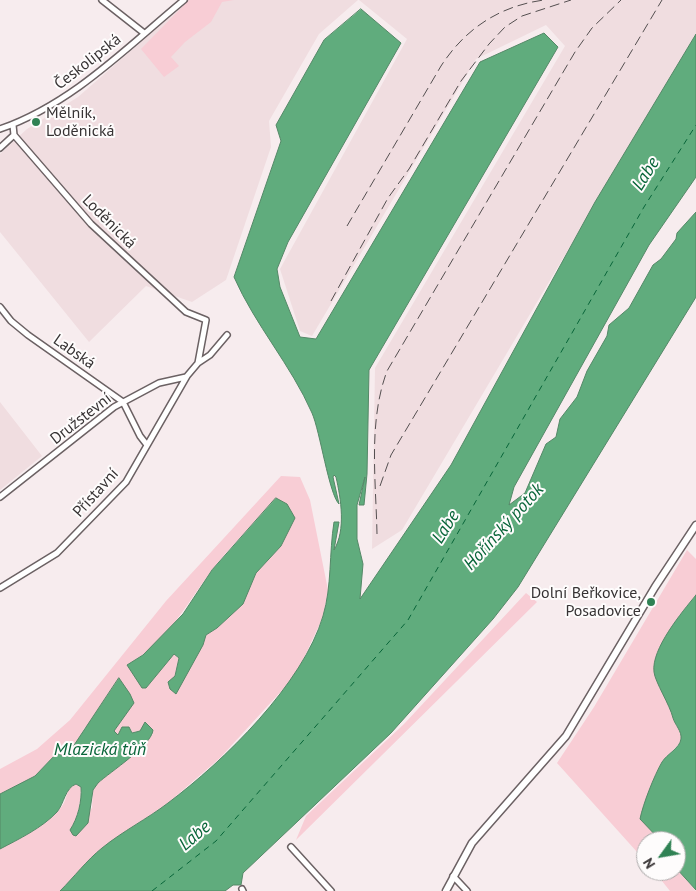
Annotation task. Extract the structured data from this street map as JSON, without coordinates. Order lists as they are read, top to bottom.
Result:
{
  "streets": {
    "street": [
      "Českolipská",
      "Loděnická",
      "Labská",
      "Družstevní",
      "Přístavní"
    ]
  },
  "crossings": [
    ["Loděnická", "Přístavní"],
    ["Labská", "Družstevní"],
    ["Labská", "Přístavní"],
    ["Družstevní", "Přístavní"]
  ],
  "water": ["Labe", "Hořínský potok", "Mlazická tůň"],
  "places": ["Mělník, Loděnická", "Dolní Beřkovice, Posadovice"],
  "north": "bottom left"
}
